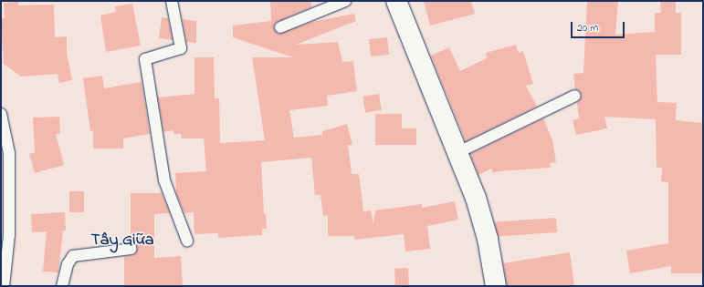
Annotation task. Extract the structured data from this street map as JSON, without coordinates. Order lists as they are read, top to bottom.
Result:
{
  "districts": ["Tây Giữa"],
  "scale_bar": "20 m"
}
